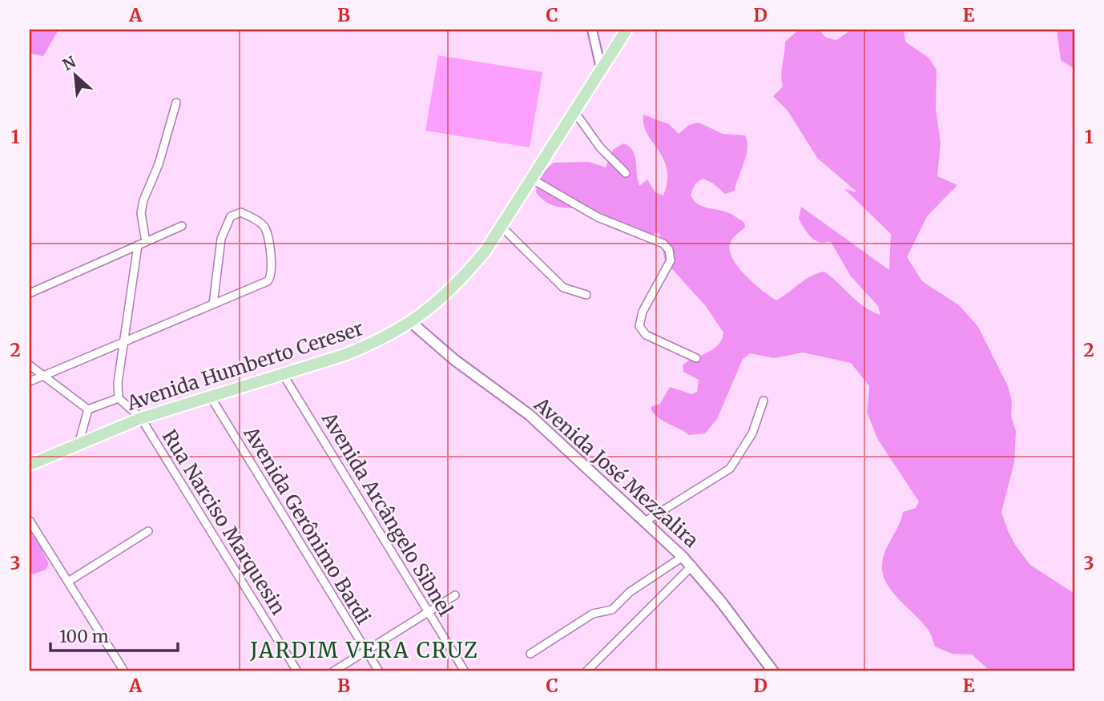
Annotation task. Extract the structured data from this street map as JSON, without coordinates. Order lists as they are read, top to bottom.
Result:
{
  "streets": {
    "main road": ["Avenida Humberto Cereser", "Avenida José Mezzalira"],
    "street": ["Avenida Arcângelo Sibnel", "Rua Narciso Marquesin", "Avenida Gerônimo Bardi"]
  },
  "crossings": [
    ["Avenida Humberto Cereser", "Avenida José Mezzalira"],
    ["Avenida Humberto Cereser", "Avenida Arcângelo Sibnel"],
    ["Avenida Humberto Cereser", "Rua Narciso Marquesin"],
    ["Avenida Humberto Cereser", "Avenida Gerônimo Bardi"]
  ],
  "districts": ["JARDIM VERA CRUZ"],
  "scale_bar": "100 m",
  "north": "top left",
  "grid": {
    "columns": [
      "A",
      "B",
      "C",
      "D",
      "E"
    ],
    "rows": ["1", "2", "3"]
  }
}
